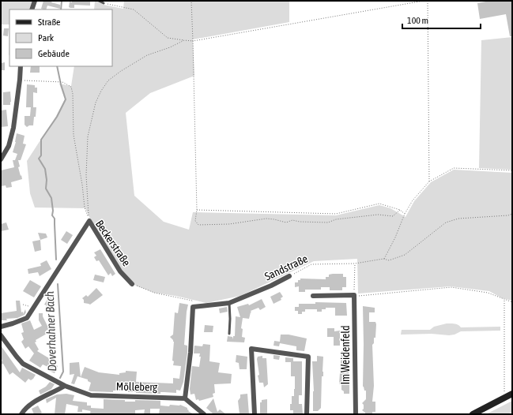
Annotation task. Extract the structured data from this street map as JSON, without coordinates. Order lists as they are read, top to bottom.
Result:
{
  "streets": {
    "street": [
      "Beckerstraße",
      "Sandstraße",
      "Im Weidenfeld",
      "Mölleberg"
    ]
  },
  "water": ["Doverhahner Bach"],
  "legend": ["Straße", "Park", "Gebäude"],
  "scale_bar": "100 m"
}
